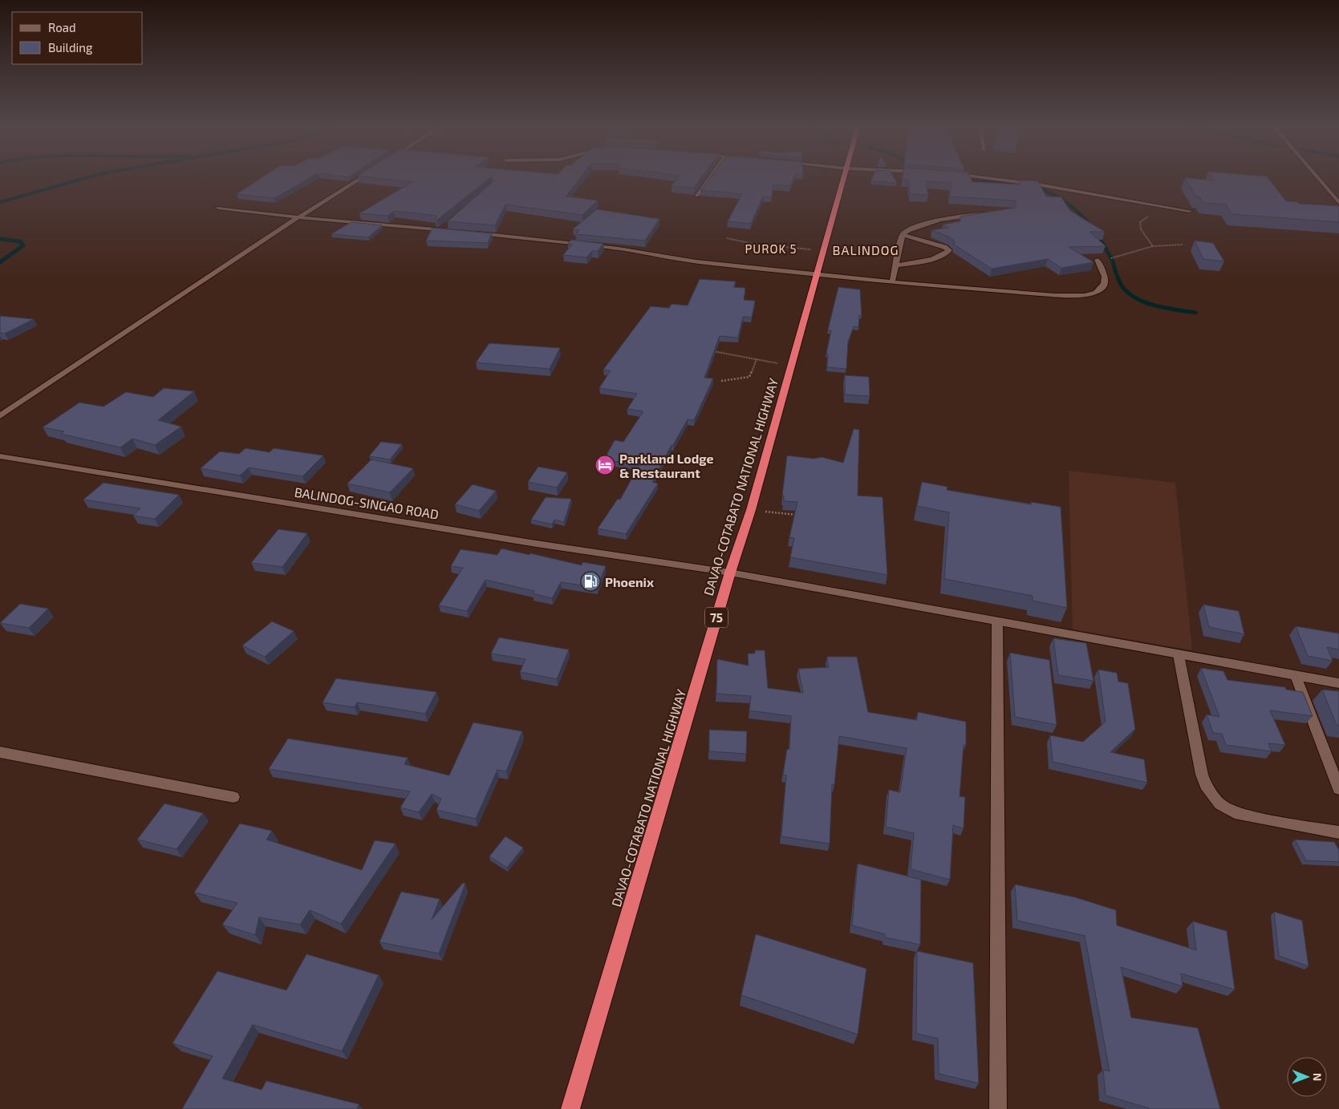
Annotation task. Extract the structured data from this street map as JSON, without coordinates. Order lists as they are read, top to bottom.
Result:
{
  "streets": {
    "highway": ["DAVAO-COTABATO NATIONAL HIGHWAY", "75"],
    "street": ["BALINDOG-SINGAO ROAD"]
  },
  "crossings": [
    ["DAVAO-COTABATO NATIONAL HIGHWAY", "BALINDOG-SINGAO ROAD"]
  ],
  "districts": ["PUROK 5", "BALINDOG"],
  "places": {
    "hotel": ["Parkland Lodge & Restaurant"],
    "fuel station": ["Phoenix"]
  },
  "legend": ["Road", "Building"],
  "north": "right"
}
